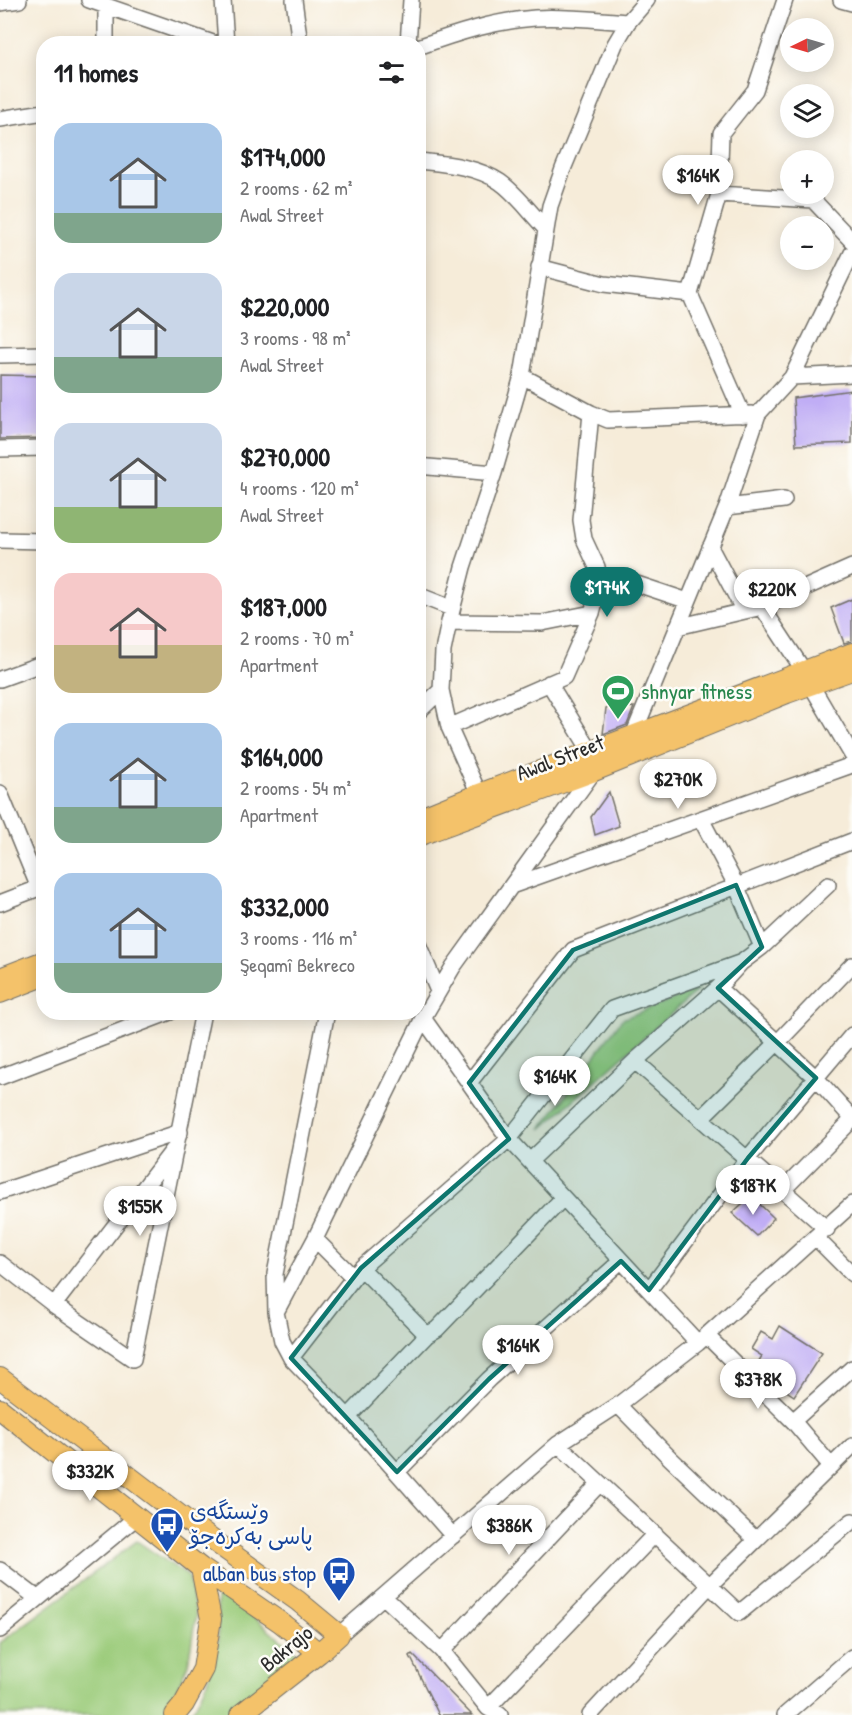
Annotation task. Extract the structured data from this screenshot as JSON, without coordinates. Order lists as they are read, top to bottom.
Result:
{
  "streets": {
    "main road": ["Awal Street", "Bakrajo"]
  },
  "places": {
    "sports": ["shnyar fitness"],
    "bus stop": ["وێستگەی پاسی بەکرەجۆ", "alban bus stop"]
  },
  "north": "left",
  "page": {
    "map_buttons": ["+", "−"],
    "heading": "11 homes",
    "list": [
      {
        "name": "$174,000",
        "note": "2 rooms · 62 m² · Awal Street"
      },
      {
        "name": "$220,000",
        "note": "3 rooms · 98 m² · Awal Street"
      },
      {
        "name": "$270,000",
        "note": "4 rooms · 120 m² · Awal Street"
      },
      {
        "name": "$187,000",
        "note": "2 rooms · 70 m² · Apartment"
      },
      {
        "name": "$164,000",
        "note": "2 rooms · 54 m² · Apartment"
      },
      {
        "name": "$332,000",
        "note": "3 rooms · 116 m² · Şeqamî Bekreco"
      }
    ],
    "price": [
      "$164K",
      "$174K",
      "$220K",
      "$270K",
      "$164K",
      "$187K",
      "$155K",
      "$164K",
      "$378K",
      "$332K",
      "$386K"
    ]
  }
}
